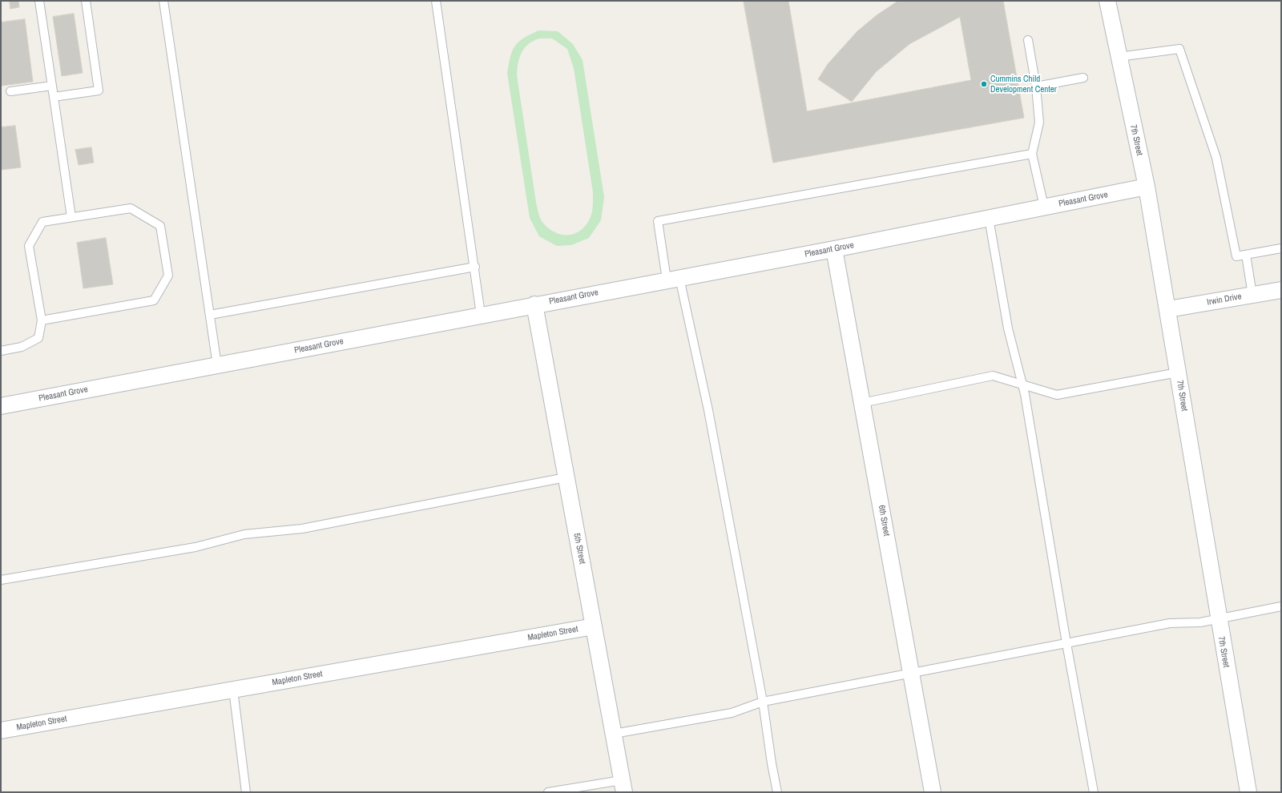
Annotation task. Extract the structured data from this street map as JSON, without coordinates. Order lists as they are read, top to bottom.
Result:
{
  "streets": {
    "street": [
      "7th Street",
      "Pleasant Grove",
      "Irwin Drive",
      "6th Street",
      "5th Street",
      "Mapleton Street"
    ]
  },
  "crossings": [
    ["7th Street", "Pleasant Grove"],
    ["7th Street", "Irwin Drive"],
    ["Pleasant Grove", "6th Street"],
    ["Pleasant Grove", "5th Street"],
    ["5th Street", "Mapleton Street"]
  ],
  "places": ["Cummins Child Development Center"]
}
